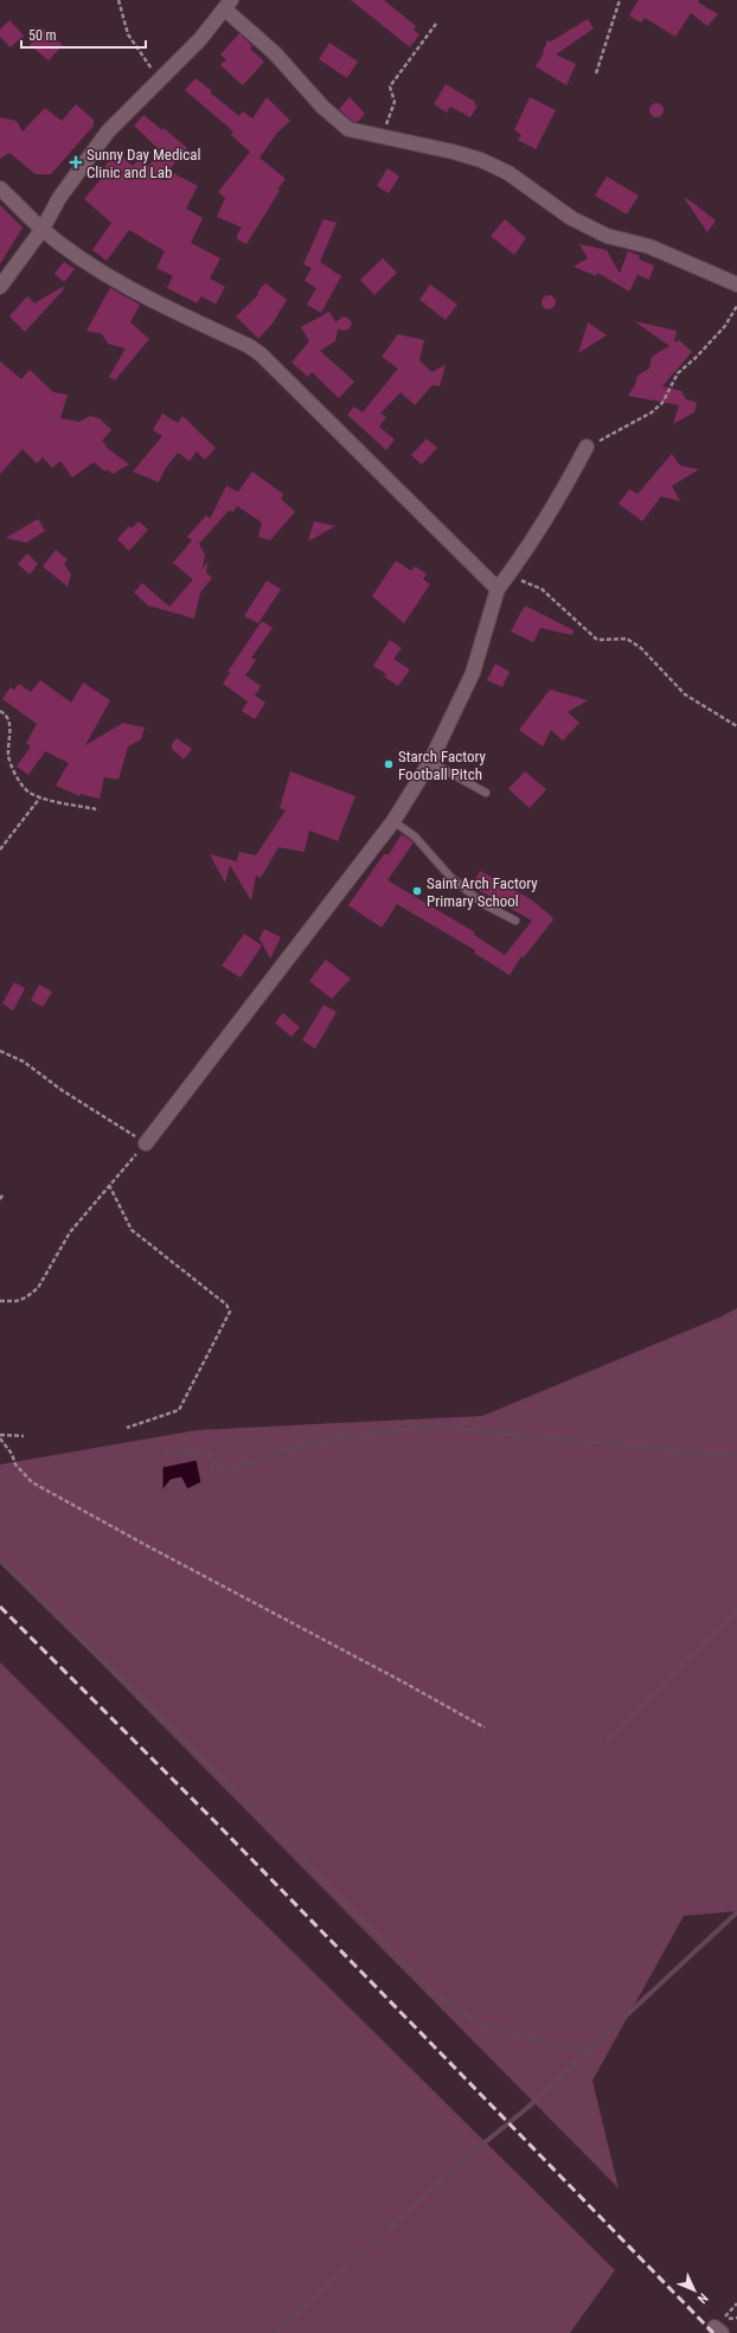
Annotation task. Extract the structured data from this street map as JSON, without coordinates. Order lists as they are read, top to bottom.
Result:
{
  "places": {
    "health": ["Sunny Day Medical Clinic and Lab"],
    "other": ["Starch Factory Football Pitch", "Saint Arch Factory Primary School"]
  },
  "scale_bar": "50 m",
  "north": "bottom right"
}
